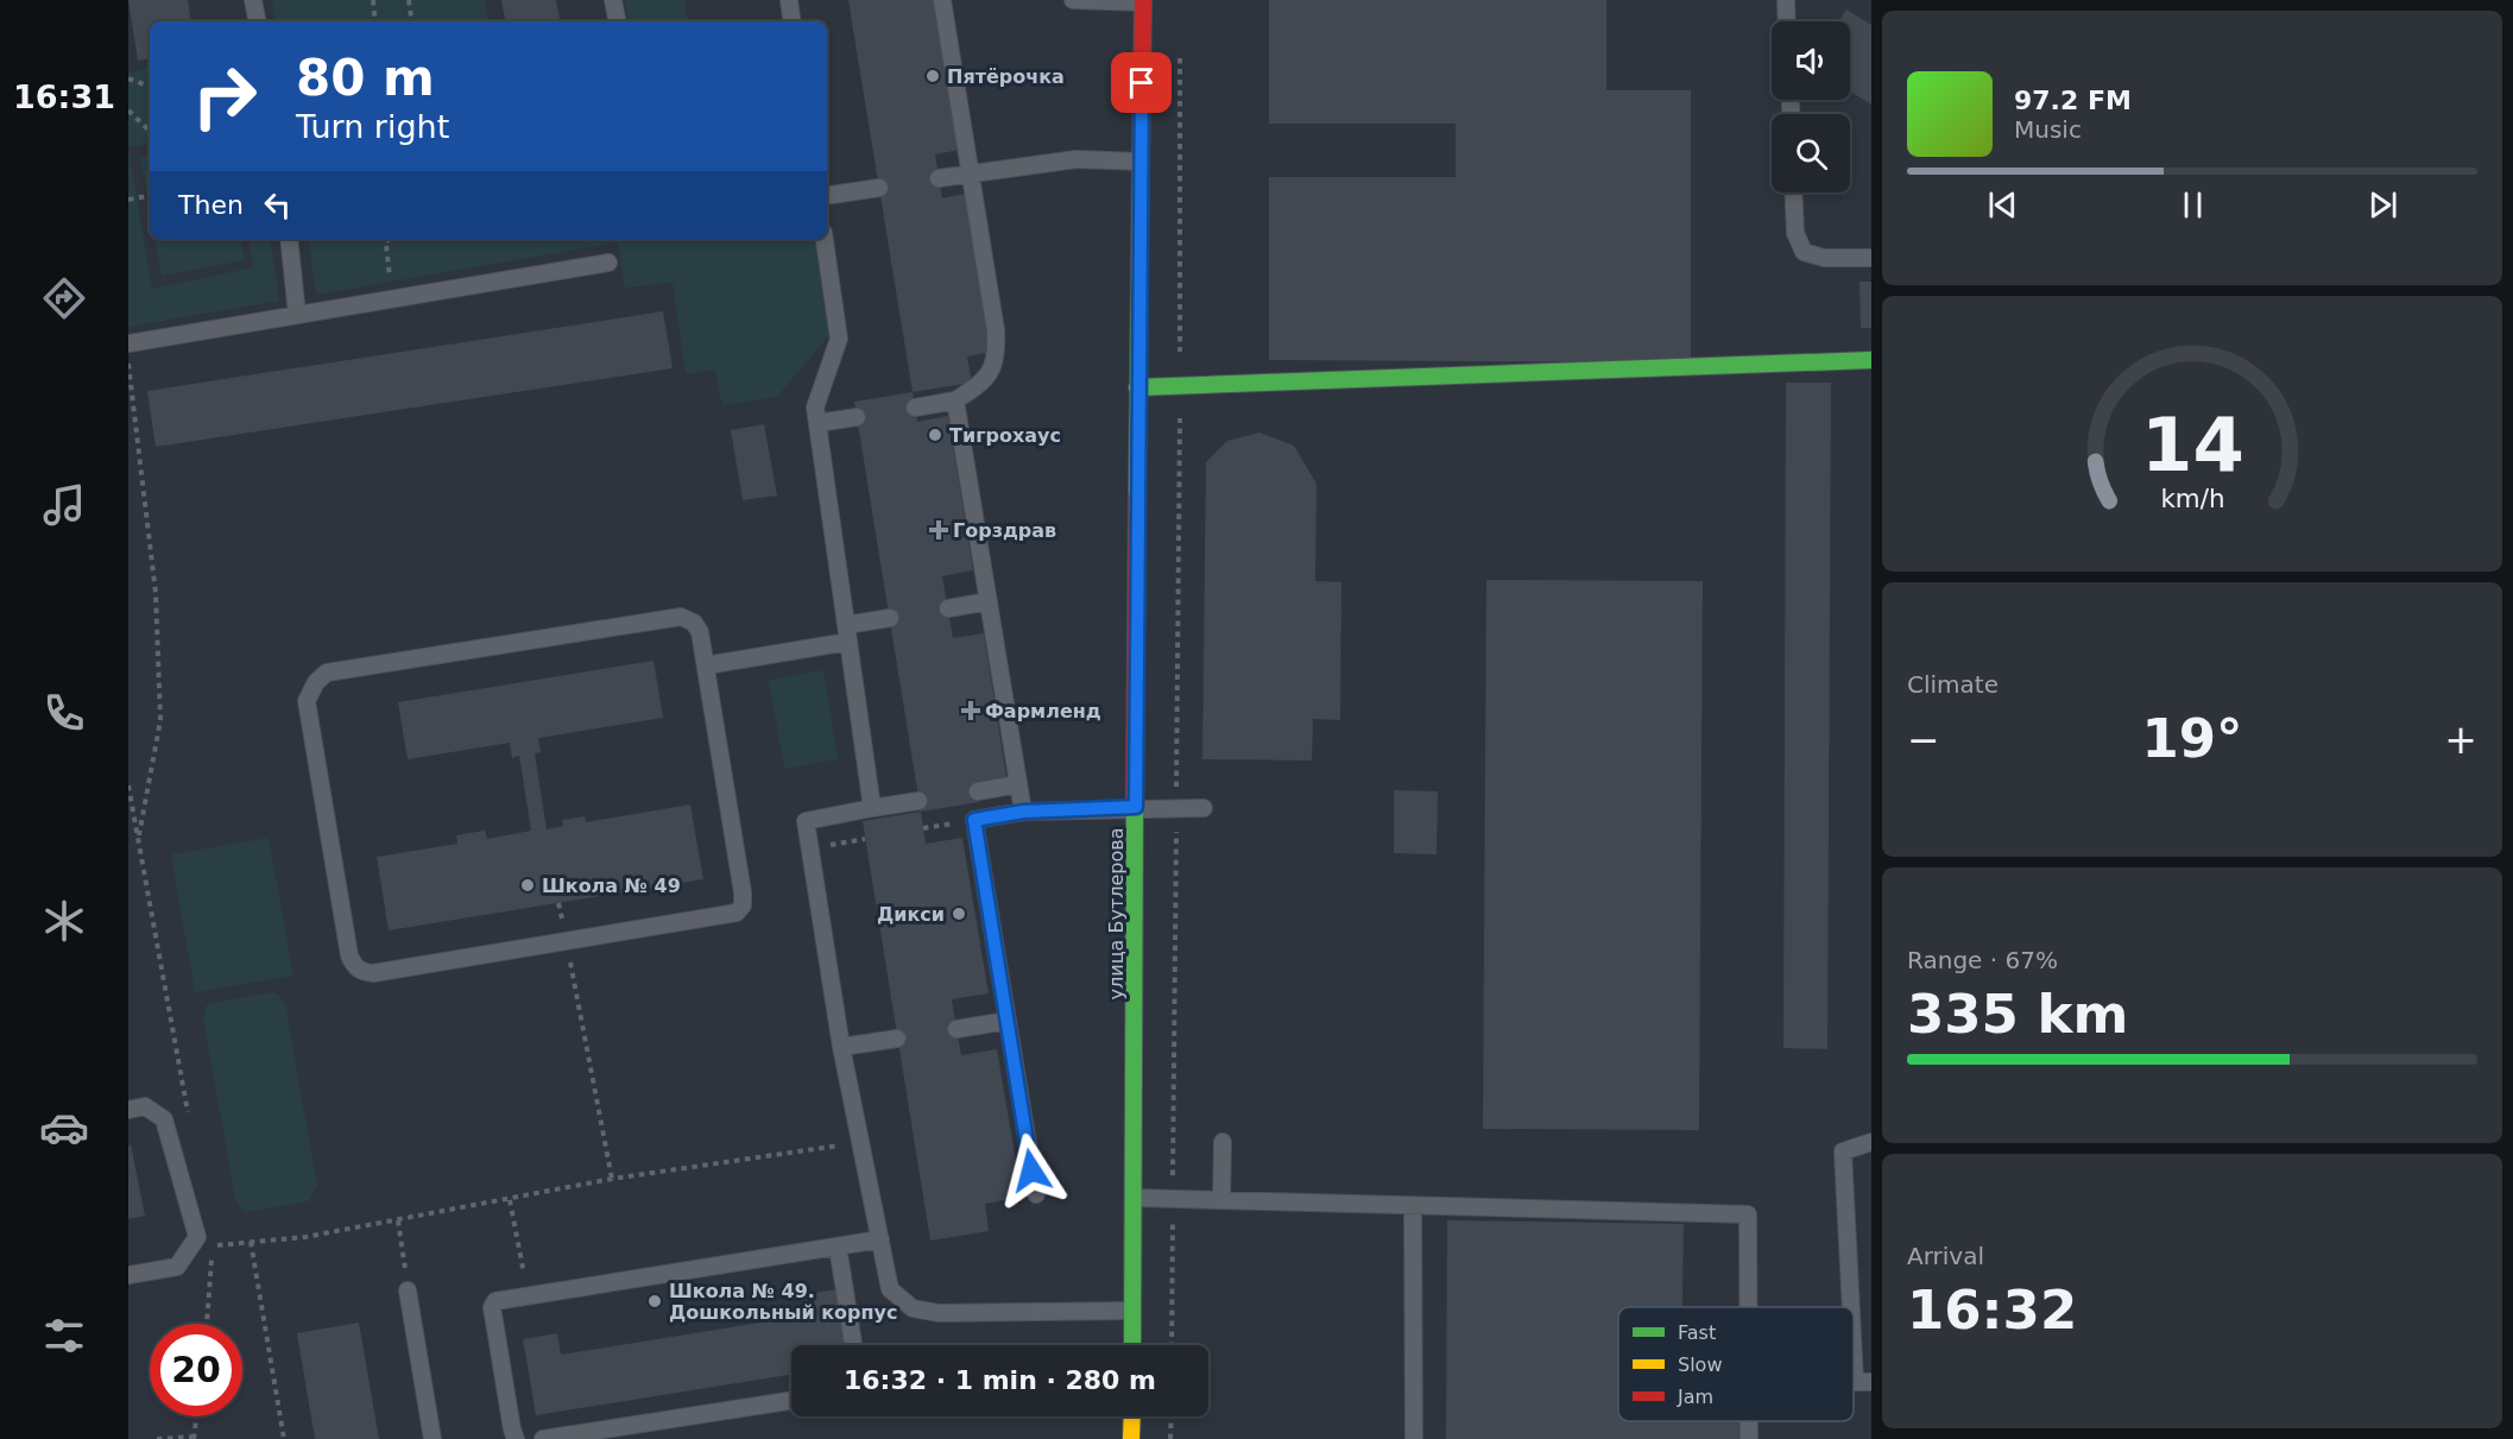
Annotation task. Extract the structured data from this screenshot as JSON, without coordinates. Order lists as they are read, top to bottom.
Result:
{
  "streets": {
    "street": ["улица Бутлерова"]
  },
  "places": {
    "other": [
      "Пятёрочка",
      "Тигрохаус",
      "Школа № 49",
      "Дикси",
      "Школа № 49. Дошкольный корпус"
    ],
    "health": ["Горздрав", "Фармленд"]
  },
  "legend": ["Fast", "Slow", "Jam"],
  "page": {
    "tabs": "16:31",
    "turn": ["80 m", "Turn right"],
    "song": ["97.2 FM", "Music"],
    "then": "Then",
    "tile": [
      "Climate",
      ["Range · 67%", "335 km"],
      ["Arrival", "16:32"]
    ],
    "heat": ["−", "19°", "+"],
    "limit": "20",
    "trip": "16:32 · 1 min · 280 m",
    "gauge": ["14", "km/h"]
  }
}
